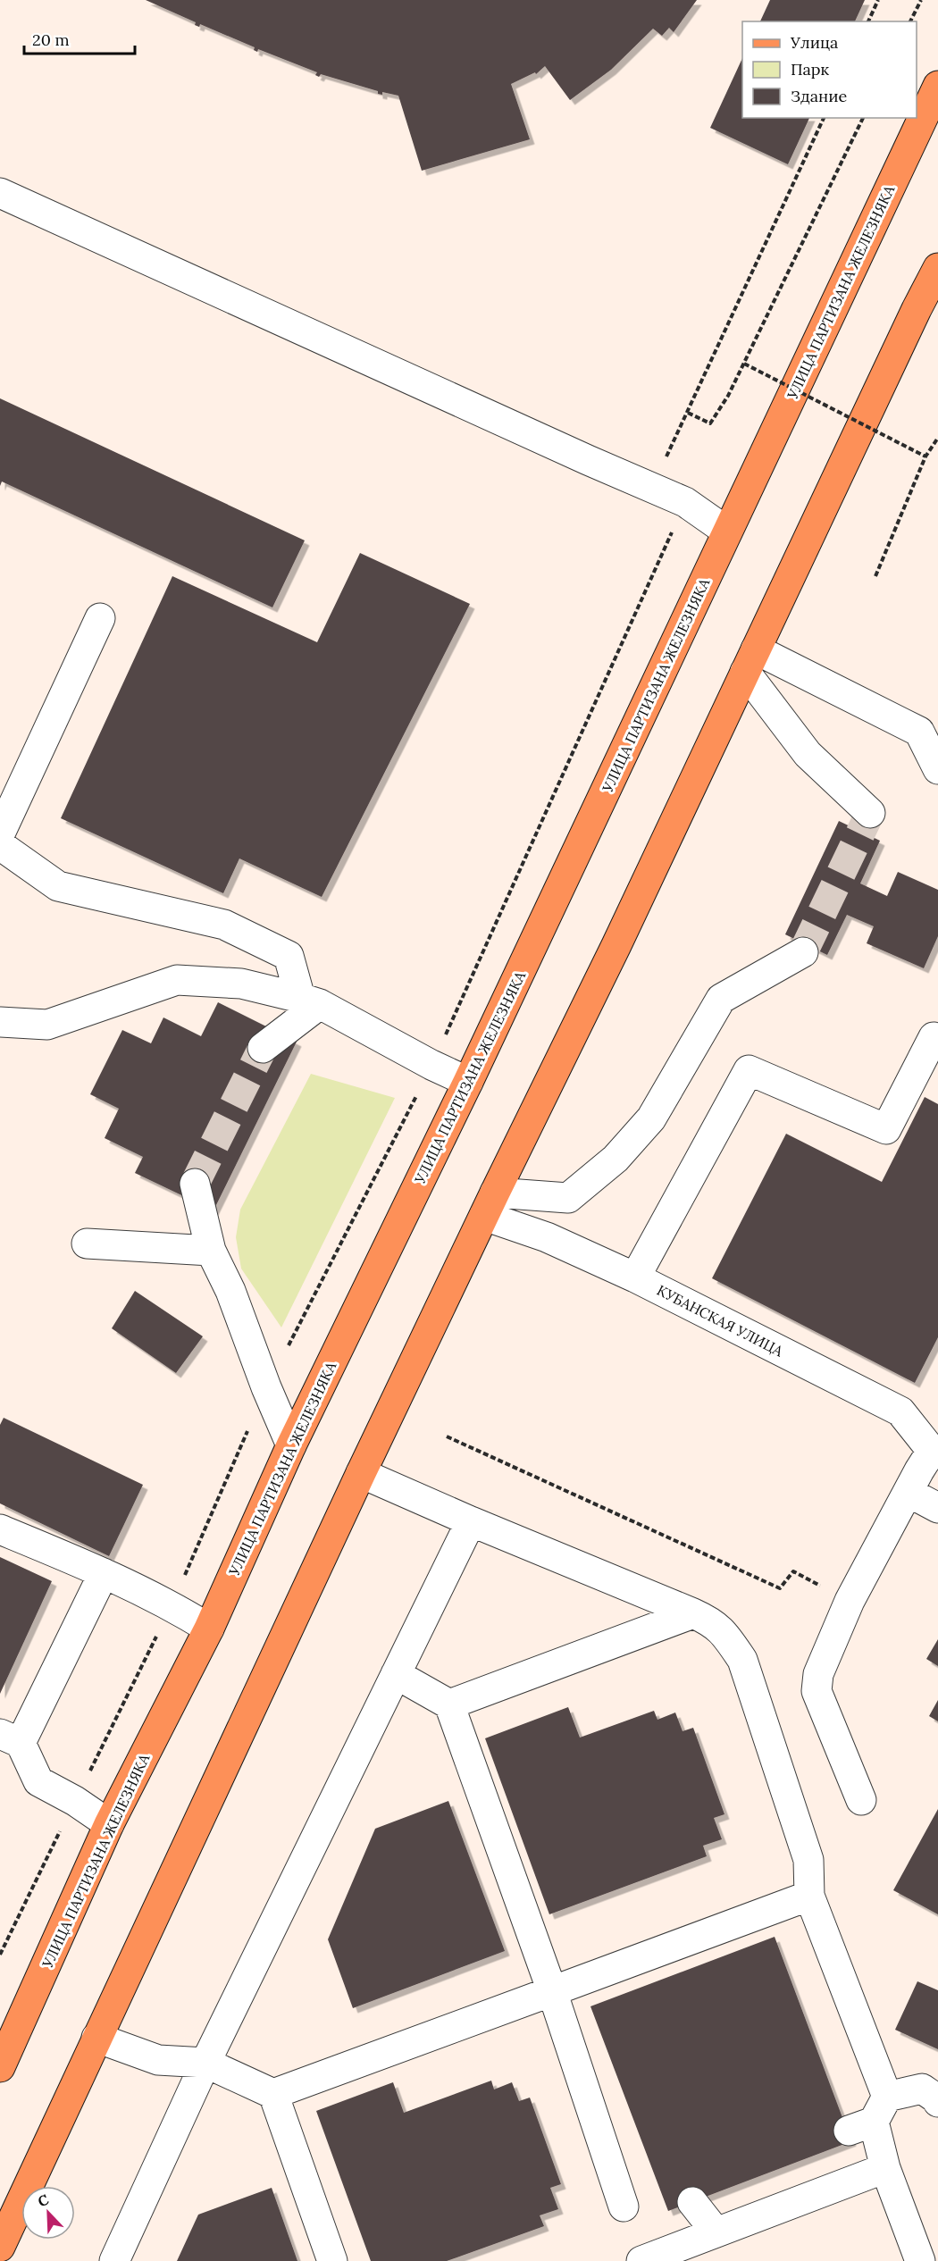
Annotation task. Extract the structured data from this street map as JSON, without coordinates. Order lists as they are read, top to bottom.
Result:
{
  "streets": {
    "main road": ["УЛИЦА ПАРТИЗАНА ЖЕЛЕЗНЯКА"],
    "street": ["КУБАНСКАЯ УЛИЦА"]
  },
  "legend": ["Улица", "Парк", "Здание"],
  "scale_bar": "20 m",
  "north": "top left"
}
